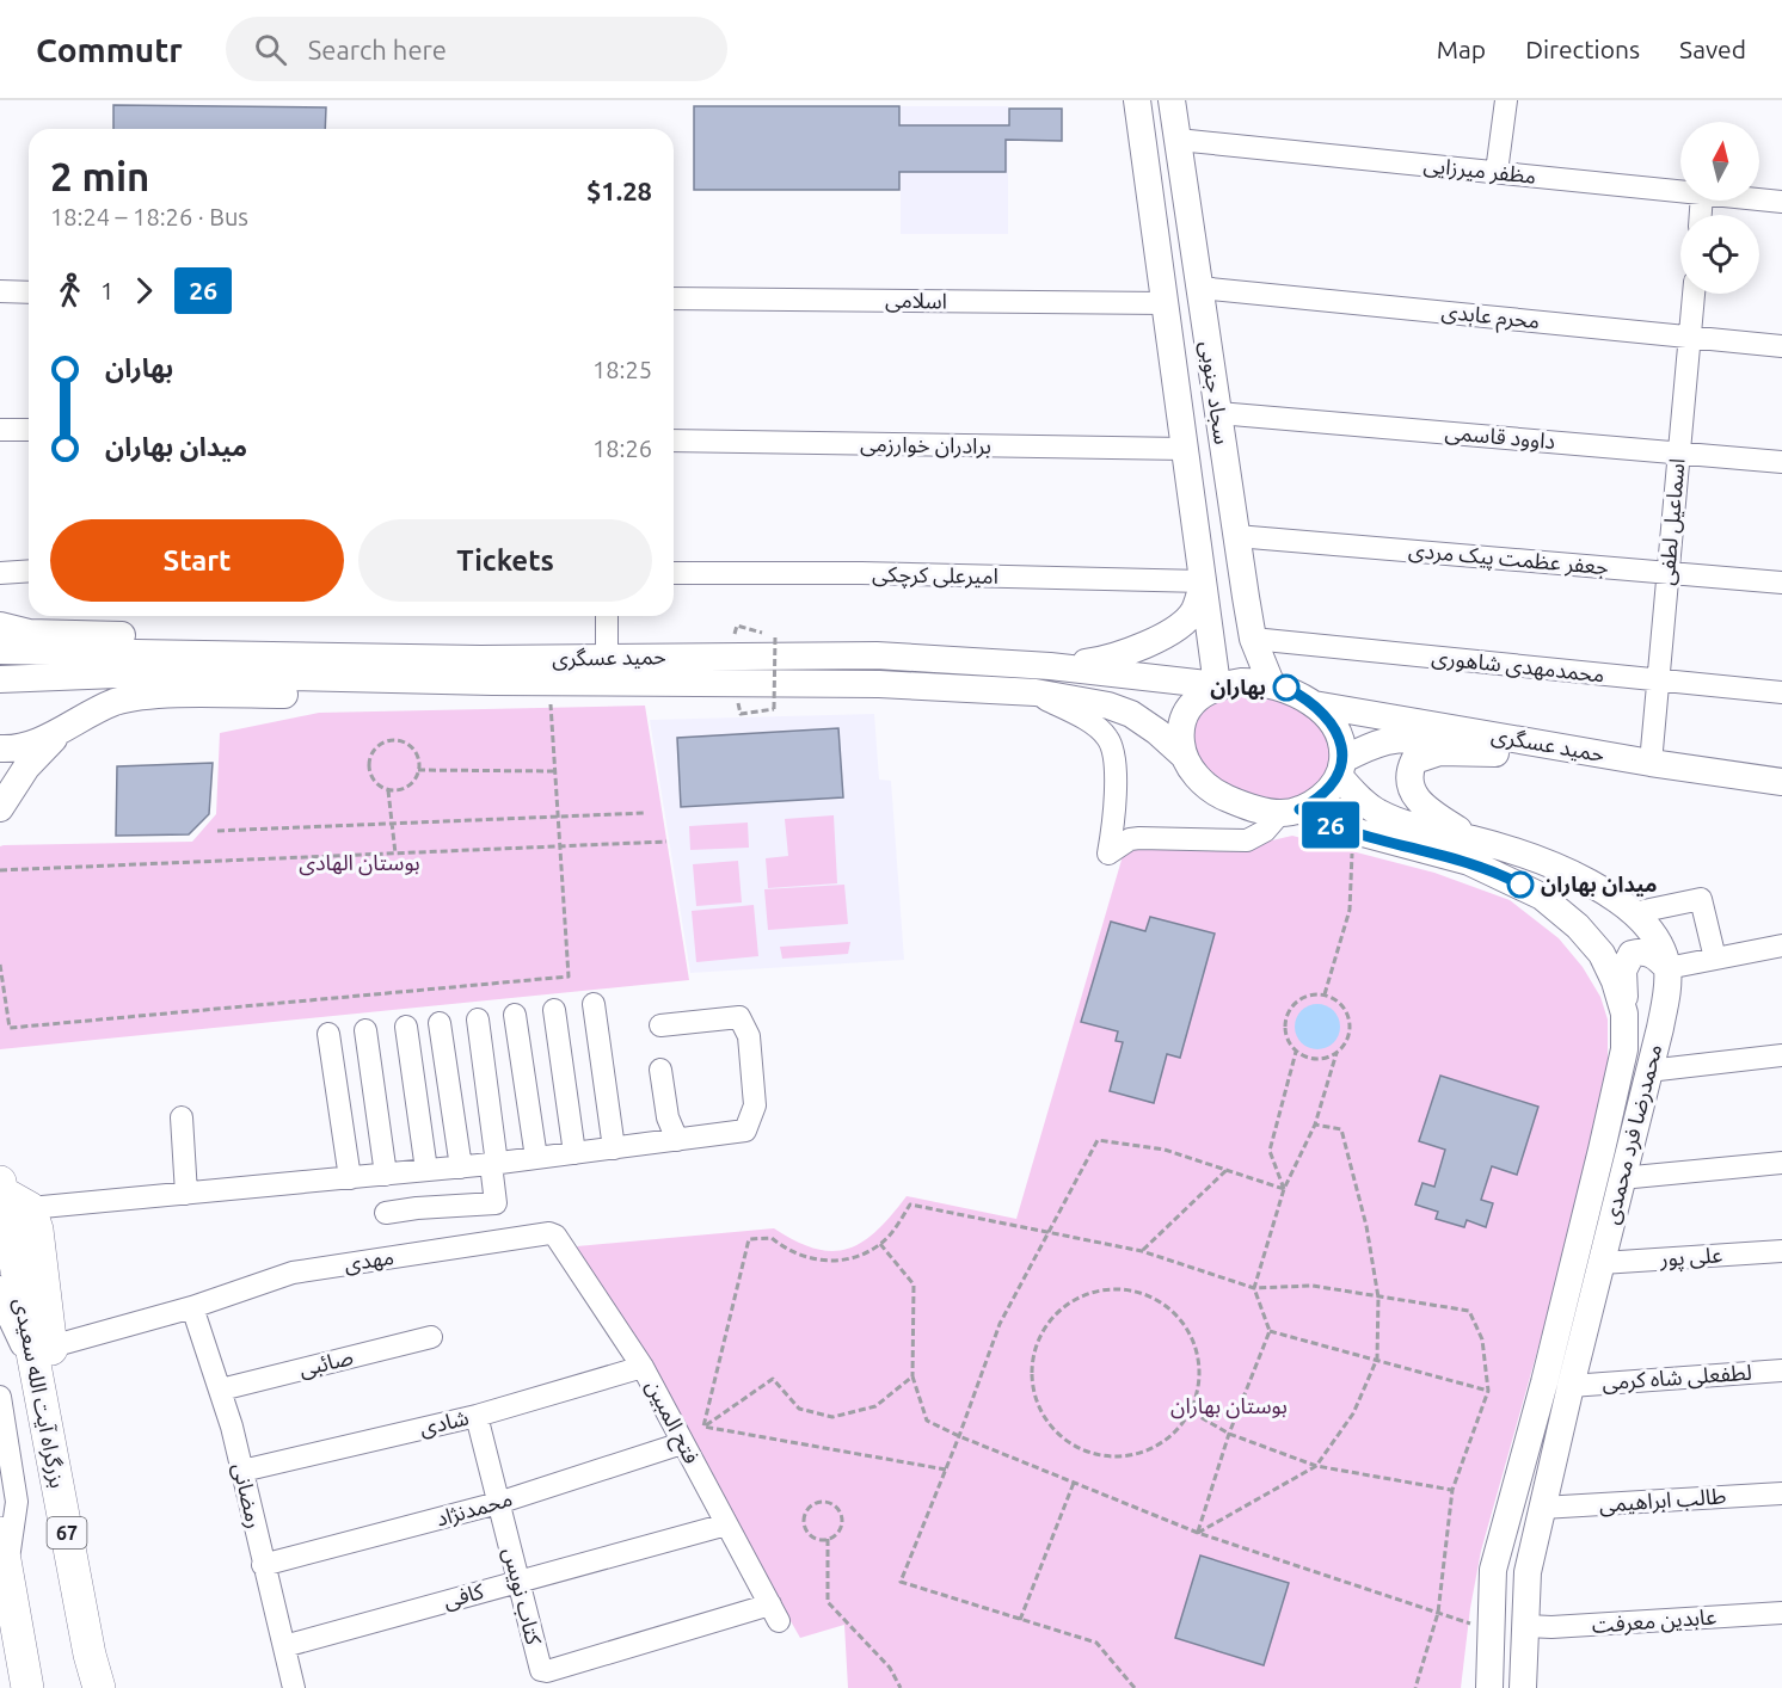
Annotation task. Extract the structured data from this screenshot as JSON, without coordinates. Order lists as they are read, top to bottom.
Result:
{
  "streets": {
    "highway": ["بزرگراه آیت الله سعیدی", "67"],
    "main road": ["سجاد جنوبی", "حمید عسگری", "محمدرضا فرد محمدی"],
    "street": [
      "مظفر میرزایی",
      "اسلامی",
      "محرم عابدی",
      "داوود قاسمی",
      "برادران خوارزمی",
      "اسماعیل لطفی",
      "جعفر عظمت پیک مردی",
      "امیرعلی کرچکی",
      "محمدمهدی شاهوری",
      "علی پور",
      "مهدی",
      "صائبی",
      "لطفعلی شاه کرمی",
      "فتح المبین",
      "شادی",
      "رمضانی",
      "طالب ابراهیمی",
      "محمدنژاد",
      "کافی",
      "کتاب نویس",
      "عابدین معرفت"
    ]
  },
  "crossings": [
    ["مظفر میرزایی", "سجاد جنوبی"],
    ["اسلامی", "سجاد جنوبی"],
    ["محرم عابدی", "سجاد جنوبی"],
    ["محرم عابدی", "اسماعیل لطفی"],
    ["سجاد جنوبی", "داوود قاسمی"],
    ["سجاد جنوبی", "برادران خوارزمی"],
    ["سجاد جنوبی", "جعفر عظمت پیک مردی"],
    ["سجاد جنوبی", "امیرعلی کرچکی"],
    ["سجاد جنوبی", "حمید عسگری"],
    ["سجاد جنوبی", "محمدمهدی شاهوری"],
    ["سجاد جنوبی", "محمدرضا فرد محمدی"],
    ["داوود قاسمی", "اسماعیل لطفی"],
    ["اسماعیل لطفی", "جعفر عظمت پیک مردی"],
    ["اسماعیل لطفی", "حمید عسگری"],
    ["اسماعیل لطفی", "محمدمهدی شاهوری"],
    ["حمید عسگری", "محمدرضا فرد محمدی"],
    ["محمدرضا فرد محمدی", "علی پور"],
    ["محمدرضا فرد محمدی", "لطفعلی شاه کرمی"],
    ["محمدرضا فرد محمدی", "طالب ابراهیمی"],
    ["محمدرضا فرد محمدی", "عابدین معرفت"],
    ["مهدی", "فتح المبین"],
    ["مهدی", "رمضانی"],
    ["صائبی", "رمضانی"],
    ["فتح المبین", "شادی"],
    ["فتح المبین", "محمدنژاد"],
    ["فتح المبین", "کافی"],
    ["فتح المبین", "کتاب نویس"],
    ["شادی", "رمضانی"],
    ["شادی", "کتاب نویس"],
    ["رمضانی", "محمدنژاد"],
    ["رمضانی", "کافی"],
    ["محمدنژاد", "کتاب نویس"],
    ["کافی", "کتاب نویس"]
  ],
  "parks": ["بوستان الهادی", "بوستان بهاران"],
  "places": ["بهاران", "میدان بهاران"],
  "lines": ["bus line 26"],
  "north": "top",
  "page": {
    "header": "Commutr",
    "search": "Search here",
    "nav": ["Map", "Directions", "Saved"],
    "on_map": "26",
    "heading": ["2 min", "18:24 – 18:26 · Bus", "$1.28"],
    "legs": ["1", "26"],
    "list": [
      {
        "name": "بهاران",
        "value": "18:25"
      },
      {
        "name": "میدان بهاران",
        "value": "18:26"
      }
    ],
    "buttons": ["Start", "Tickets"]
  }
}
